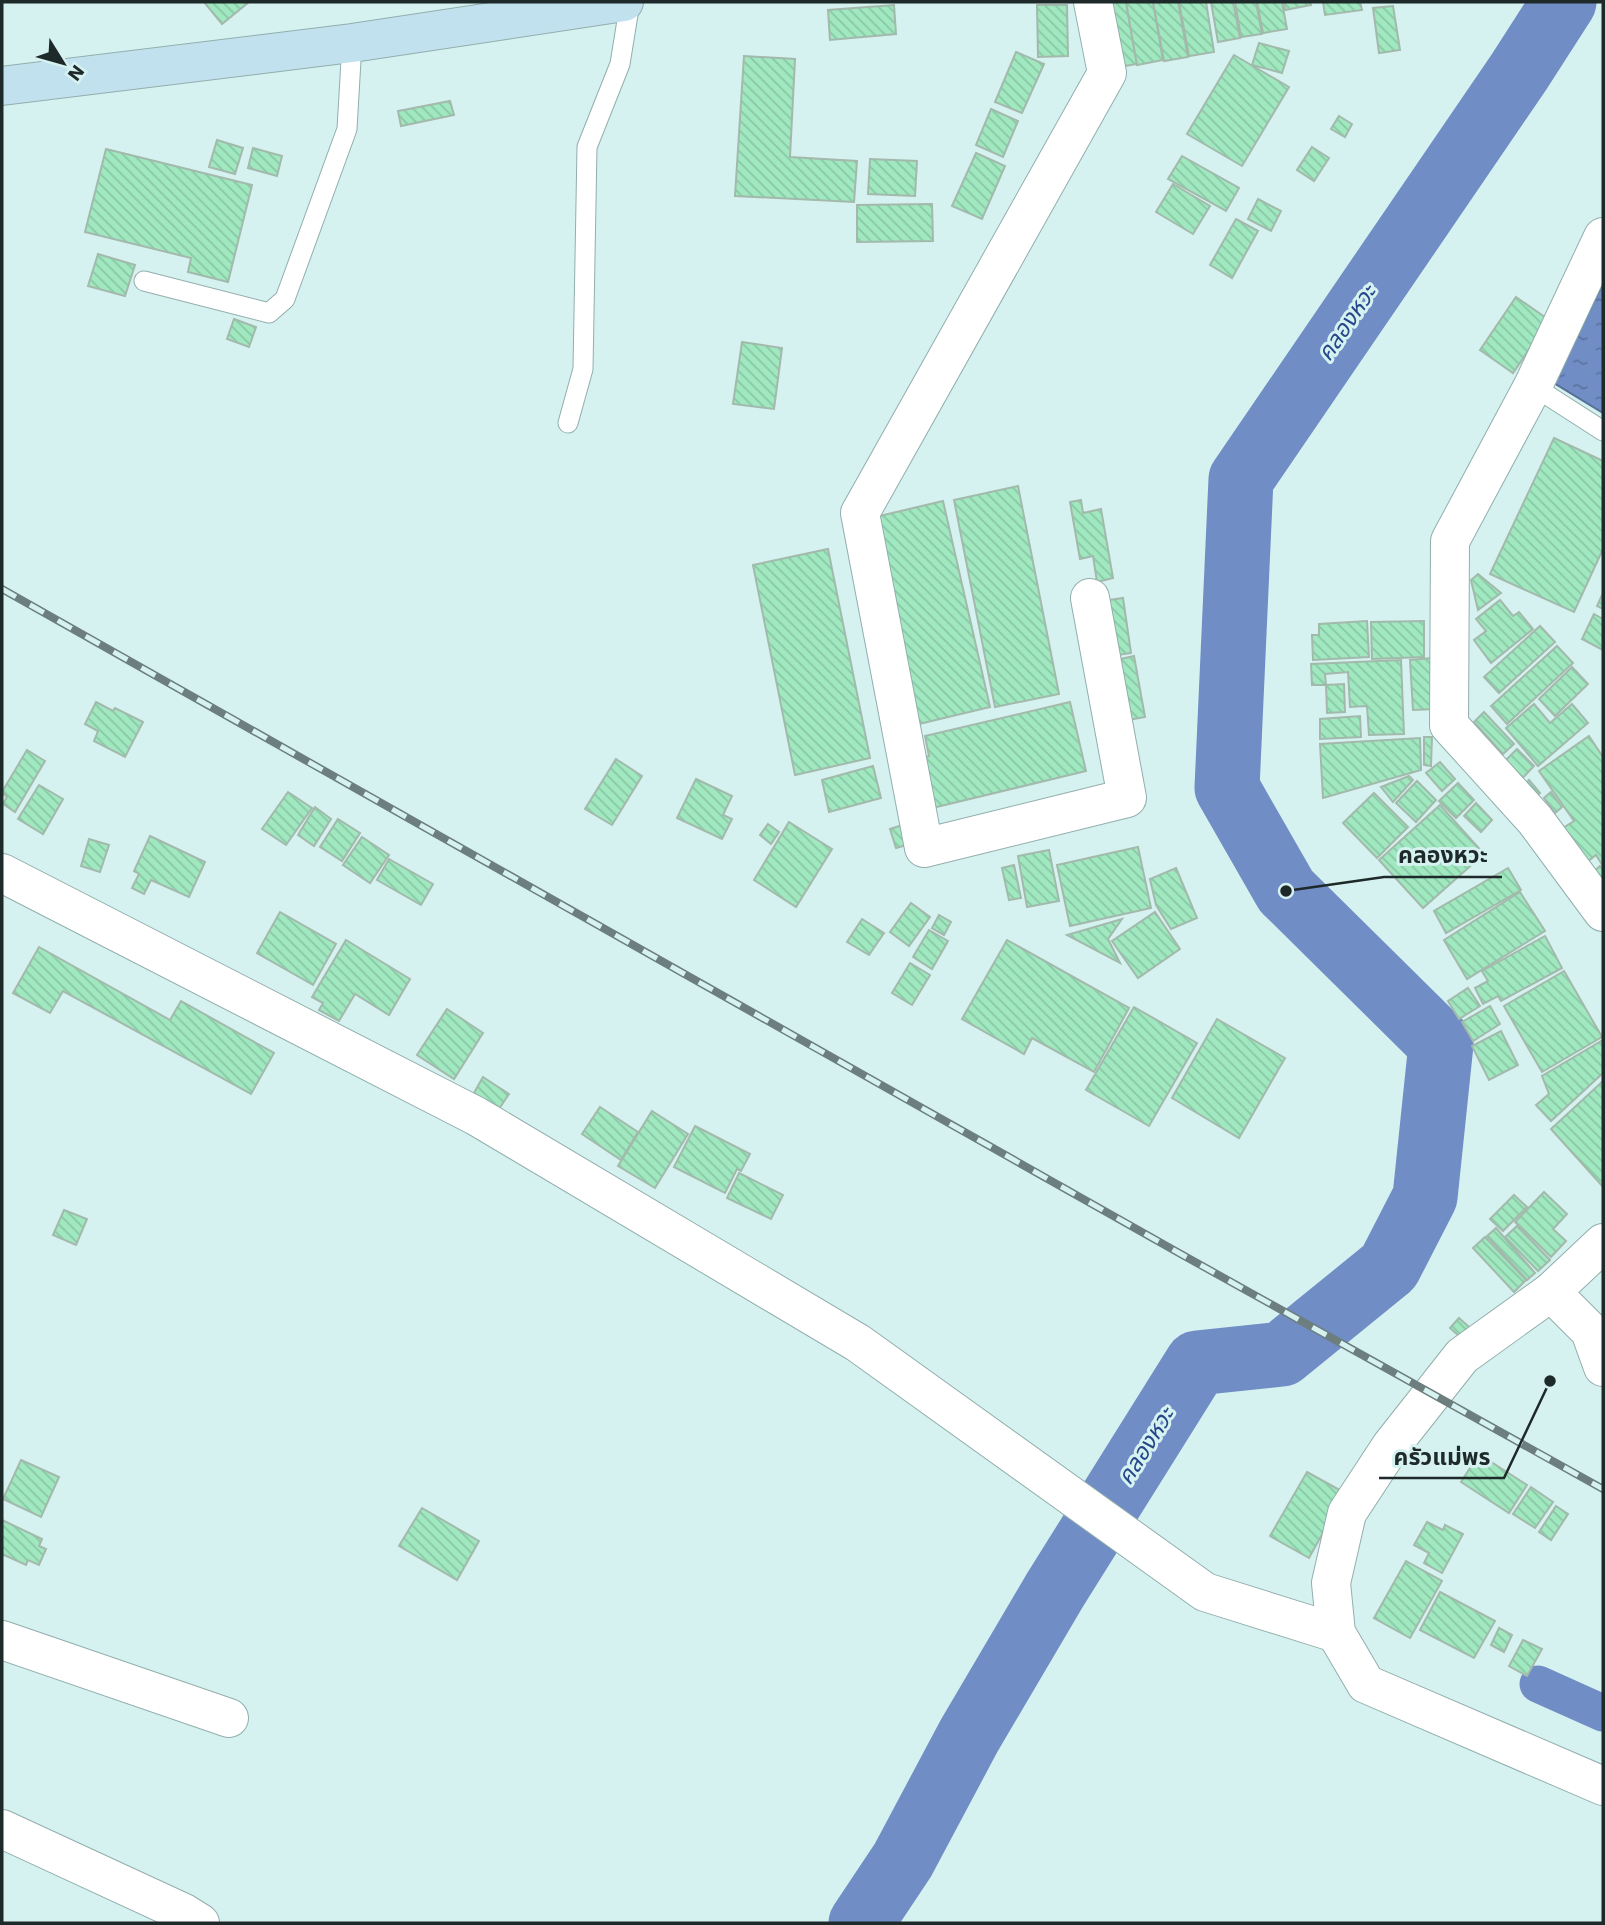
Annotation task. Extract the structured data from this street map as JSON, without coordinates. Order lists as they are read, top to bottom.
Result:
{
  "water": ["คลองหวะ"],
  "places": ["คลองหวะ", "ครัวแม่พร"],
  "north": "bottom right"
}
